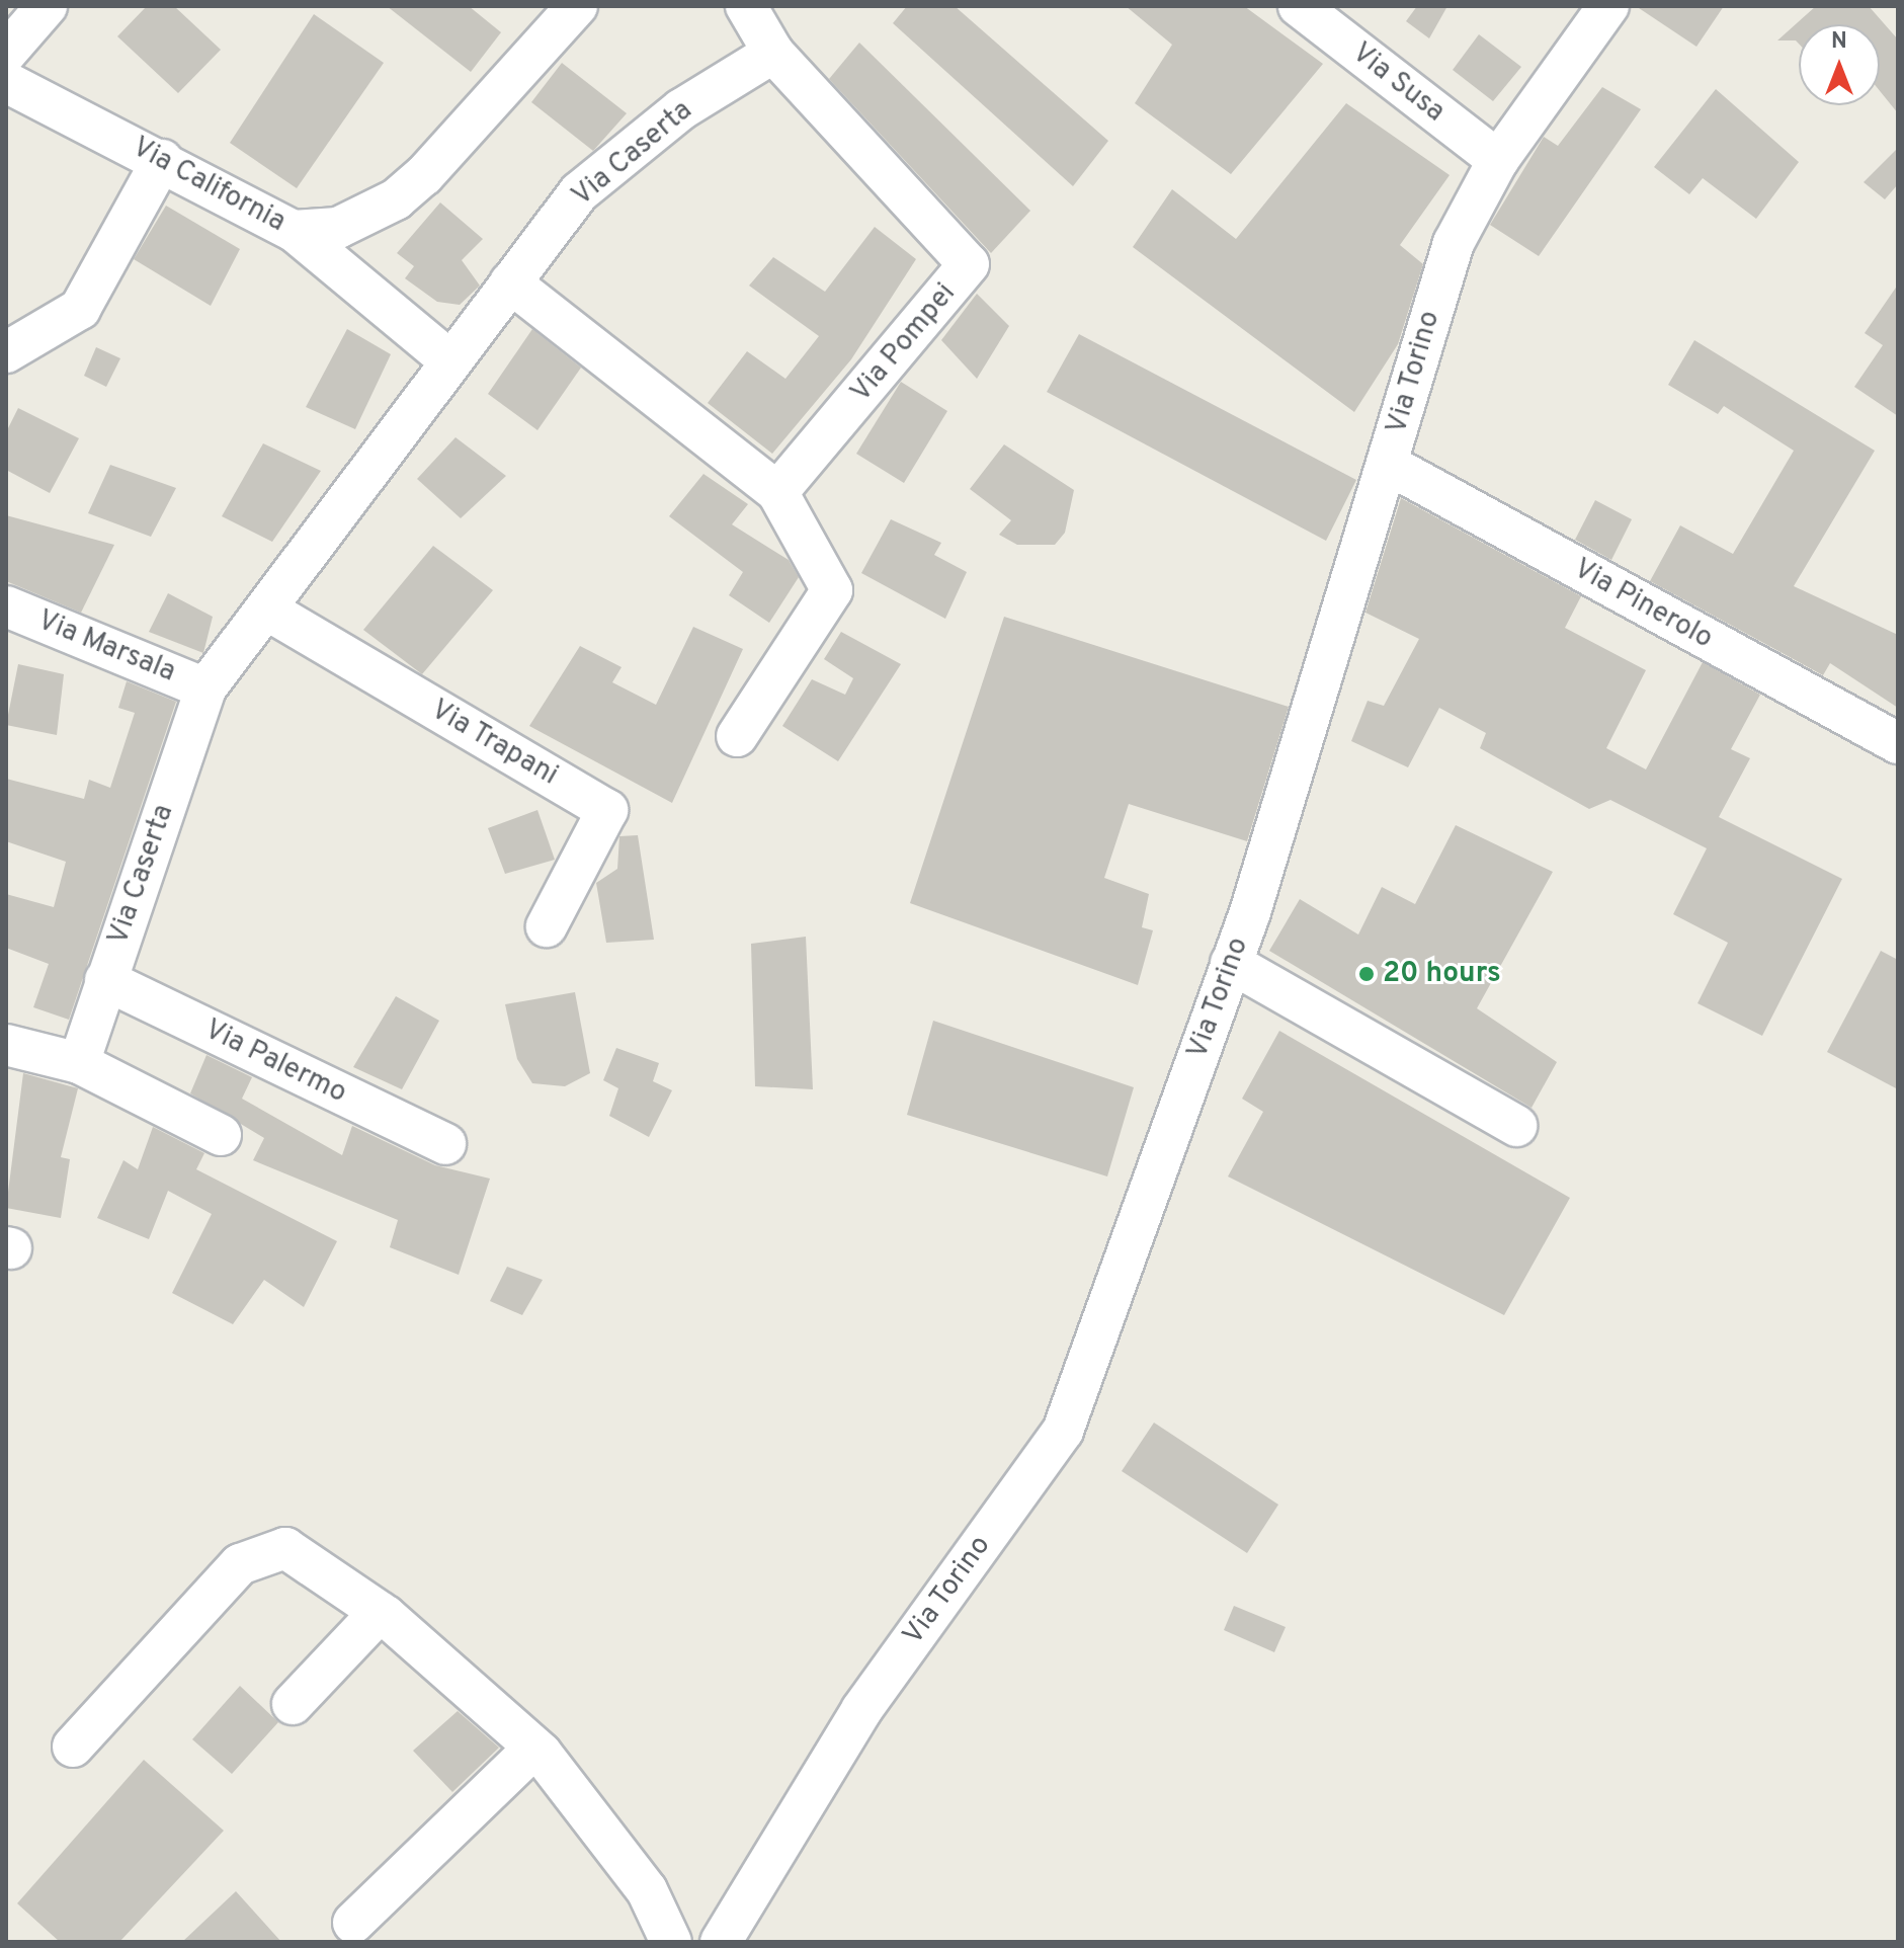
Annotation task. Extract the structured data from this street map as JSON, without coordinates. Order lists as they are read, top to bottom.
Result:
{
  "streets": {
    "street": [
      "Via Susa",
      "Via Caserta",
      "Via California",
      "Via Pompei",
      "Via Torino",
      "Via Pinerolo",
      "Via Marsala",
      "Via Trapani",
      "Via Palermo"
    ]
  },
  "crossings": [
    ["Via Susa", "Via Torino"],
    ["Via Caserta", "Via Pompei"],
    ["Via Caserta", "Via Marsala"],
    ["Via Caserta", "Via Trapani"],
    ["Via Caserta", "Via Palermo"],
    ["Via Torino", "Via Pinerolo"]
  ],
  "places": ["20 hours"],
  "north": "top"
}
